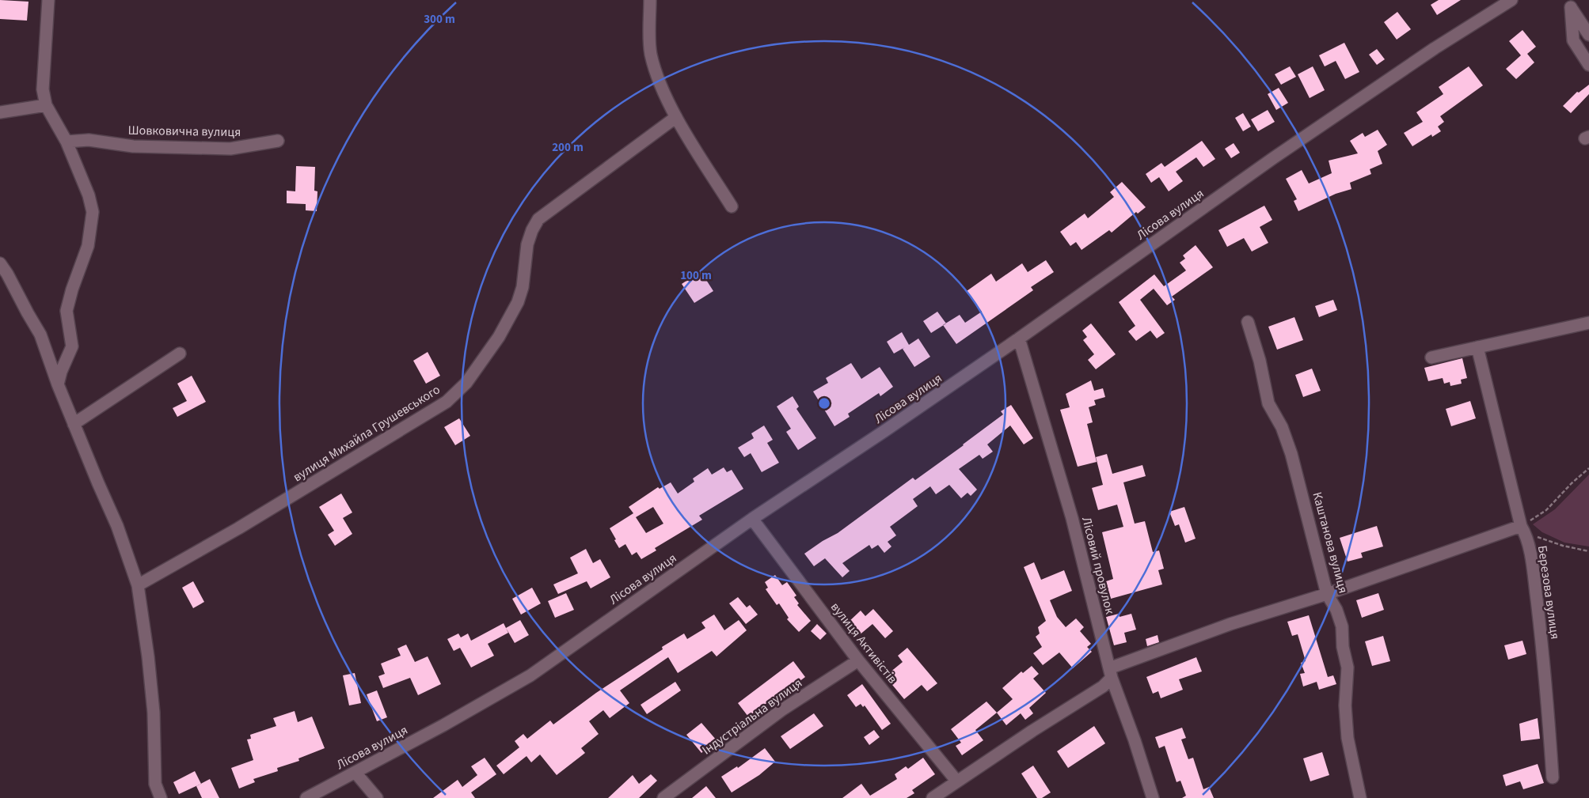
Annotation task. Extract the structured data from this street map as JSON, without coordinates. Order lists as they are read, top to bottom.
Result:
{
  "streets": {
    "street": [
      "Шовковична вулиця",
      "Лісова вулиця",
      "вулиця Михайла Грушевського",
      "Каштанова вулиця",
      "Лісовий провулок",
      "Березова вулиця",
      "вулиця Активістів",
      "Індустріальна вулиця"
    ]
  },
  "crossings": [
    ["Лісова вулиця", "Лісовий провулок"],
    ["Лісова вулиця", "вулиця Активістів"],
    ["вулиця Активістів", "Індустріальна вулиця"]
  ],
  "rings": ["300 m", "200 m", "100 m"]
}
